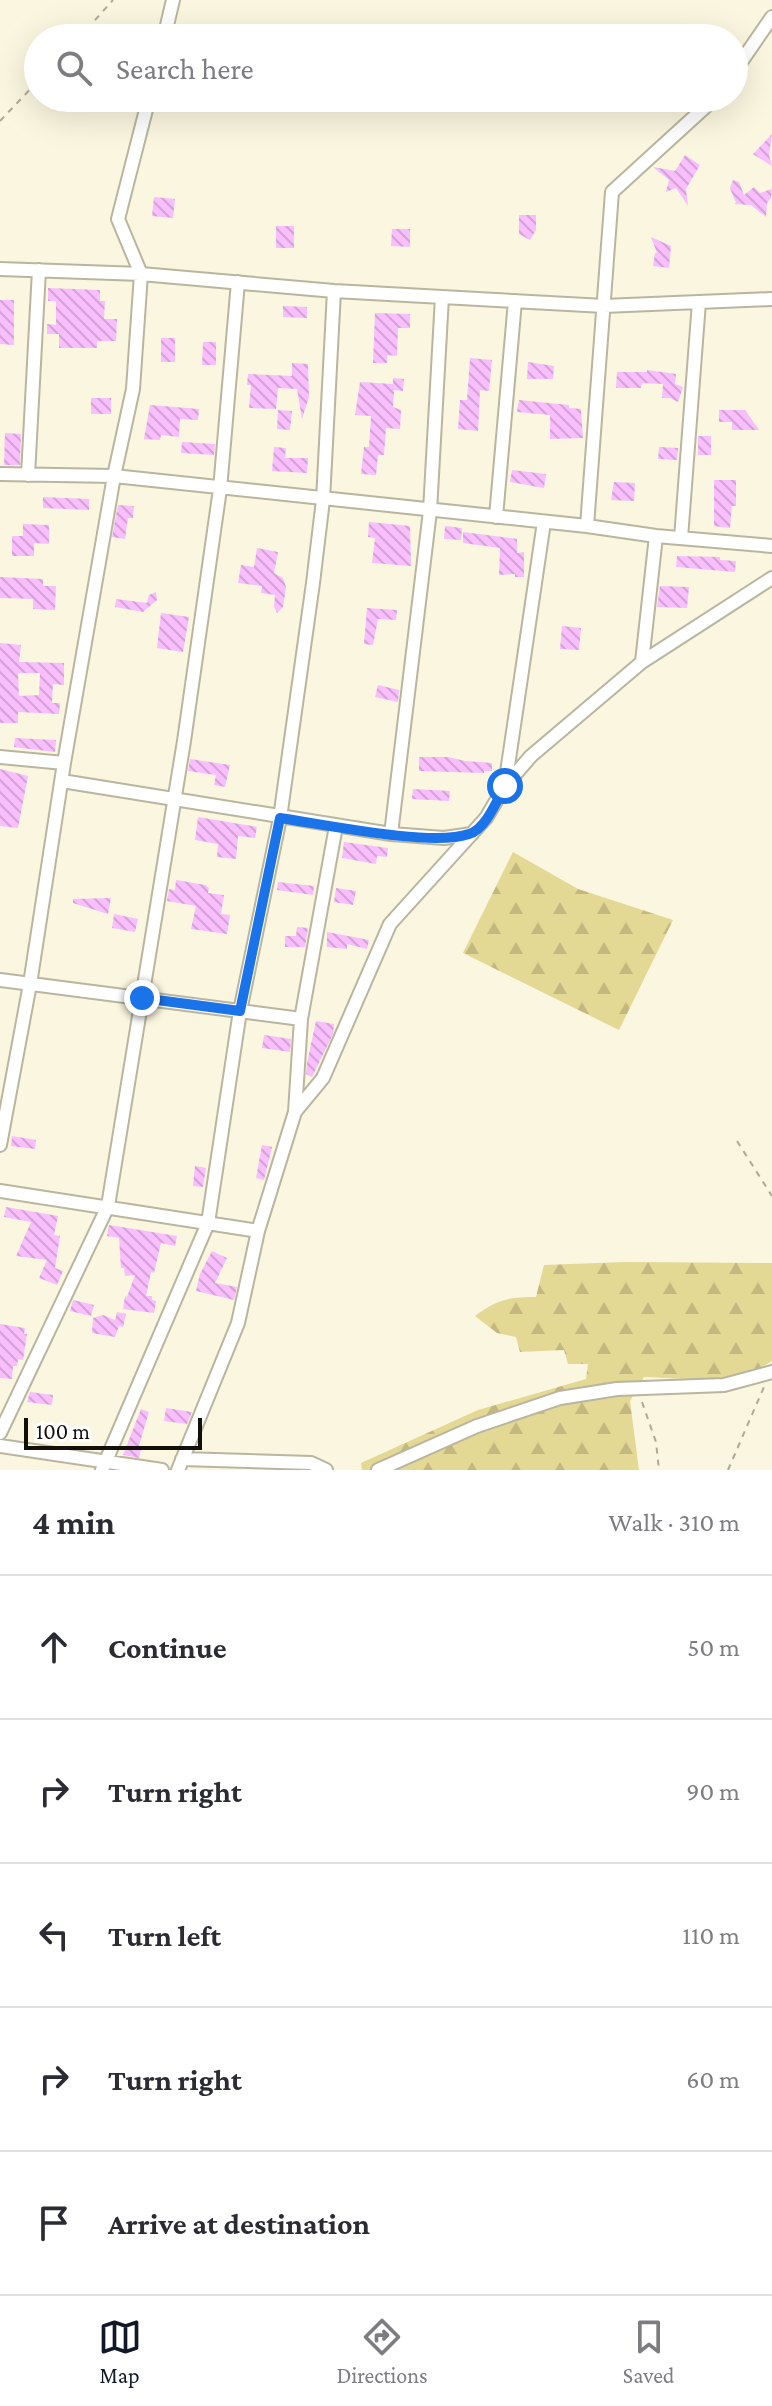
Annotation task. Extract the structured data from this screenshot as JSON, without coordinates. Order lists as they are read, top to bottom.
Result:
{
  "scale_bar": "100 m",
  "page": {
    "search": "Search here",
    "scale": "100 m",
    "heading": ["4 min", "Walk · 310 m"],
    "list": [
      ["Continue", "50 m"],
      ["Turn right", "90 m"],
      ["Turn left", "110 m"],
      ["Turn right", "60 m"],
      "Arrive at destination"
    ],
    "nav": ["Map", "Directions", "Saved"]
  }
}
